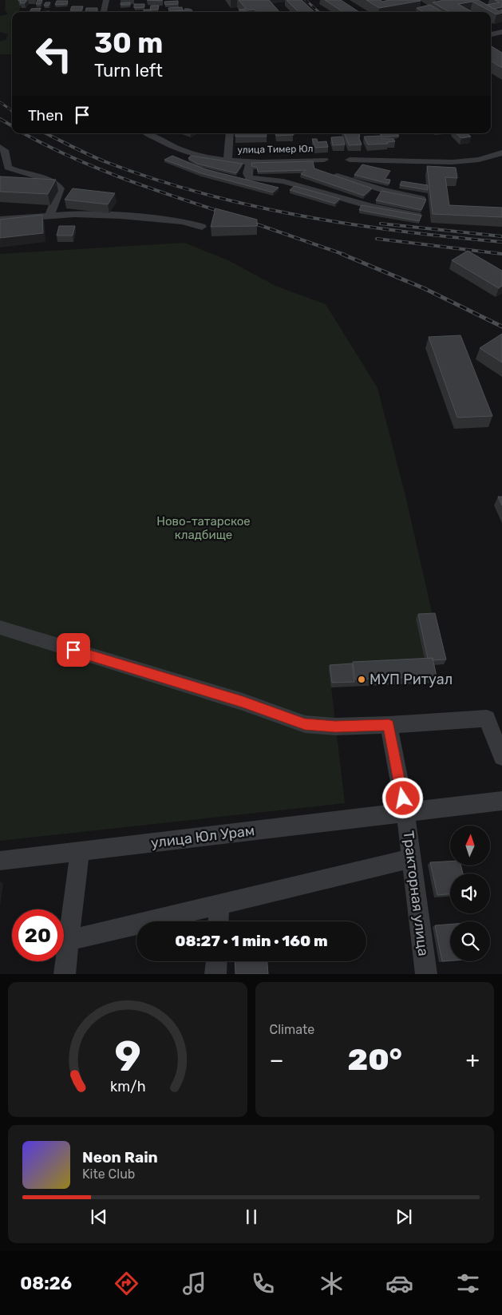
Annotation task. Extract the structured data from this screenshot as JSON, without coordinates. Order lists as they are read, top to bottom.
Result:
{
  "streets": {
    "street": ["улица Тимер Юл", "улица Юл Урам", "Тракторная улица"]
  },
  "crossings": [
    ["улица Юл Урам", "Тракторная улица"]
  ],
  "parks": ["Ново-татарское кладбище"],
  "places": ["МУП Ритуал"],
  "north": "top",
  "page": {
    "turn": ["30 m", "Turn left"],
    "then": "Then",
    "limit": "20",
    "trip": "08:27 · 1 min · 160 m",
    "tile": "Climate",
    "heat": ["−", "20°", "+"],
    "song": ["Neon Rain", "Kite Club"],
    "tabs": "08:26",
    "gauge": ["9", "km/h"]
  }
}
